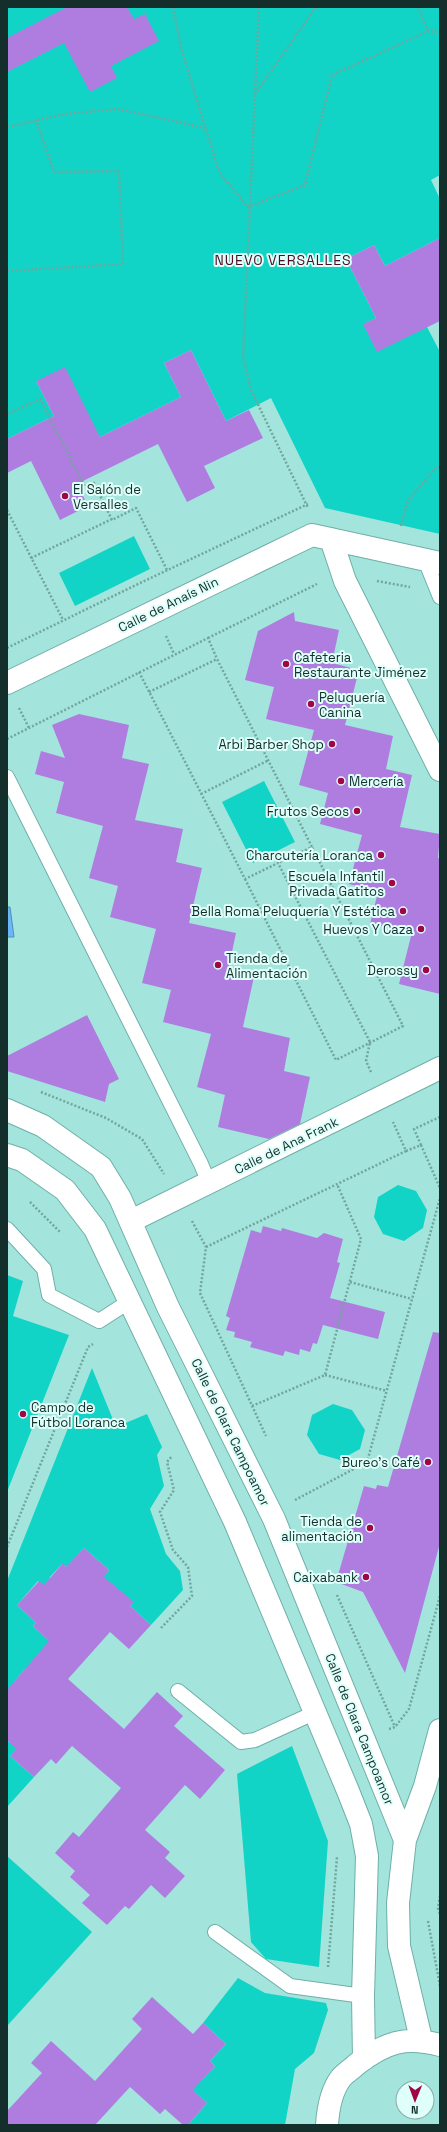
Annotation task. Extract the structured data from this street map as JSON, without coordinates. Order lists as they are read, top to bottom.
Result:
{
  "streets": {
    "main road": ["Calle de Anaís Nin", "Calle de Ana Frank", "Calle de Clara Campoamor"]
  },
  "crossings": [
    ["Calle de Ana Frank", "Calle de Clara Campoamor"]
  ],
  "districts": ["NUEVO VERSALLES"],
  "places": [
    "El Salón de Versalles",
    "Cafeteria Restaurante Jiménez",
    "Peluquería Canina",
    "Arbi Barber Shop",
    "Mercería",
    "Frutos Secos",
    "Charcutería Loranca",
    "Escuela Infantil Privada Gatitos",
    "Bella Roma Peluquería Y Estética",
    "Huevos Y Caza",
    "Tienda de Alimentación",
    "Derossy",
    "Campo de Fútbol Loranca",
    "Bureo's Café",
    "Tienda de alimentación",
    "Caixabank"
  ],
  "north": "bottom"
}
